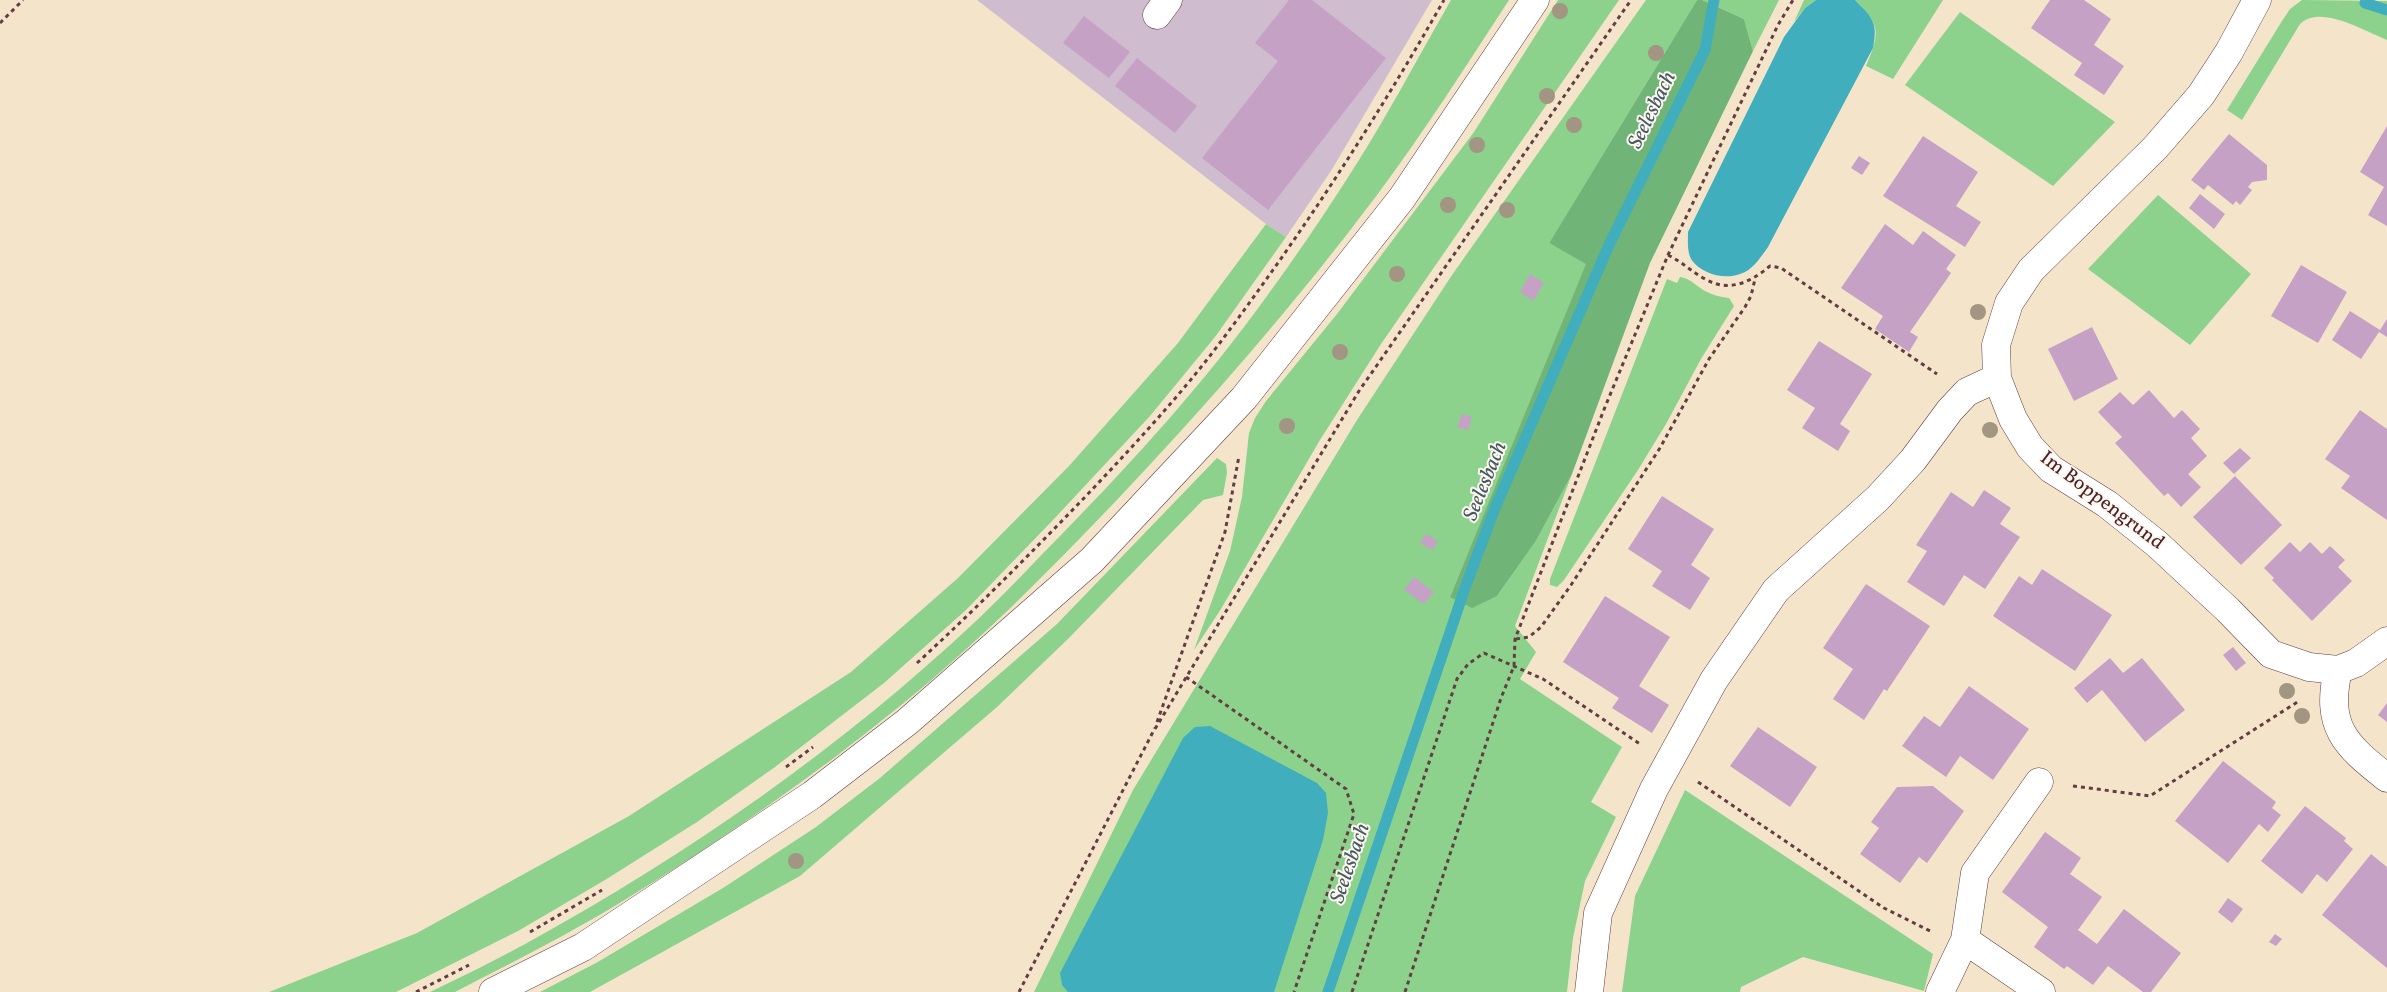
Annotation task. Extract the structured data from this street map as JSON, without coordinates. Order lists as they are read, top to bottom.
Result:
{
  "streets": {
    "street": ["Im Boppengrund"]
  },
  "water": ["Seelesbach"]
}
